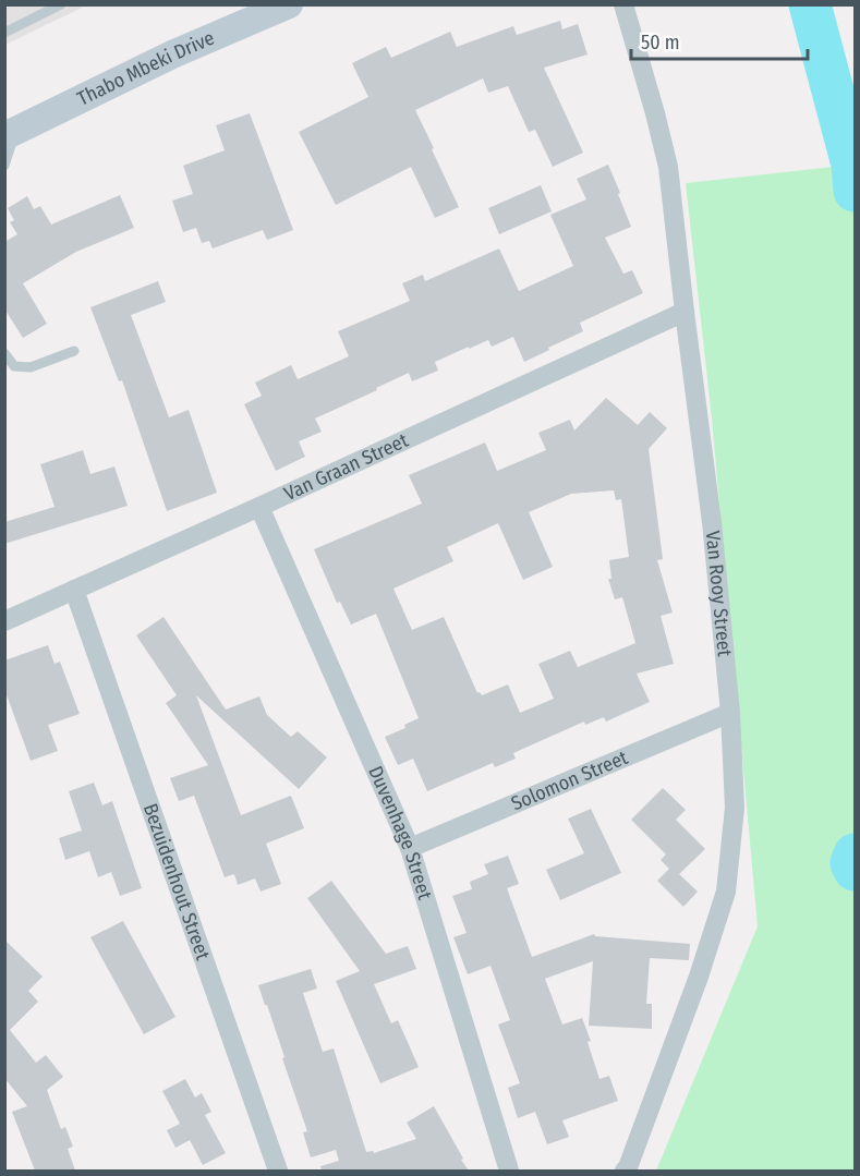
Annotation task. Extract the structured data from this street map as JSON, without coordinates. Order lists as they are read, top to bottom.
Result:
{
  "streets": {
    "main road": ["Thabo Mbeki Drive"],
    "street": [
      "Van Graan Street",
      "Van Rooy Street",
      "Solomon Street",
      "Duvenhage Street",
      "Bezuidenhout Street"
    ]
  },
  "crossings": [
    ["Van Graan Street", "Van Rooy Street"],
    ["Van Graan Street", "Duvenhage Street"],
    ["Van Graan Street", "Bezuidenhout Street"],
    ["Van Rooy Street", "Solomon Street"],
    ["Solomon Street", "Duvenhage Street"]
  ],
  "scale_bar": "50 m"
}
